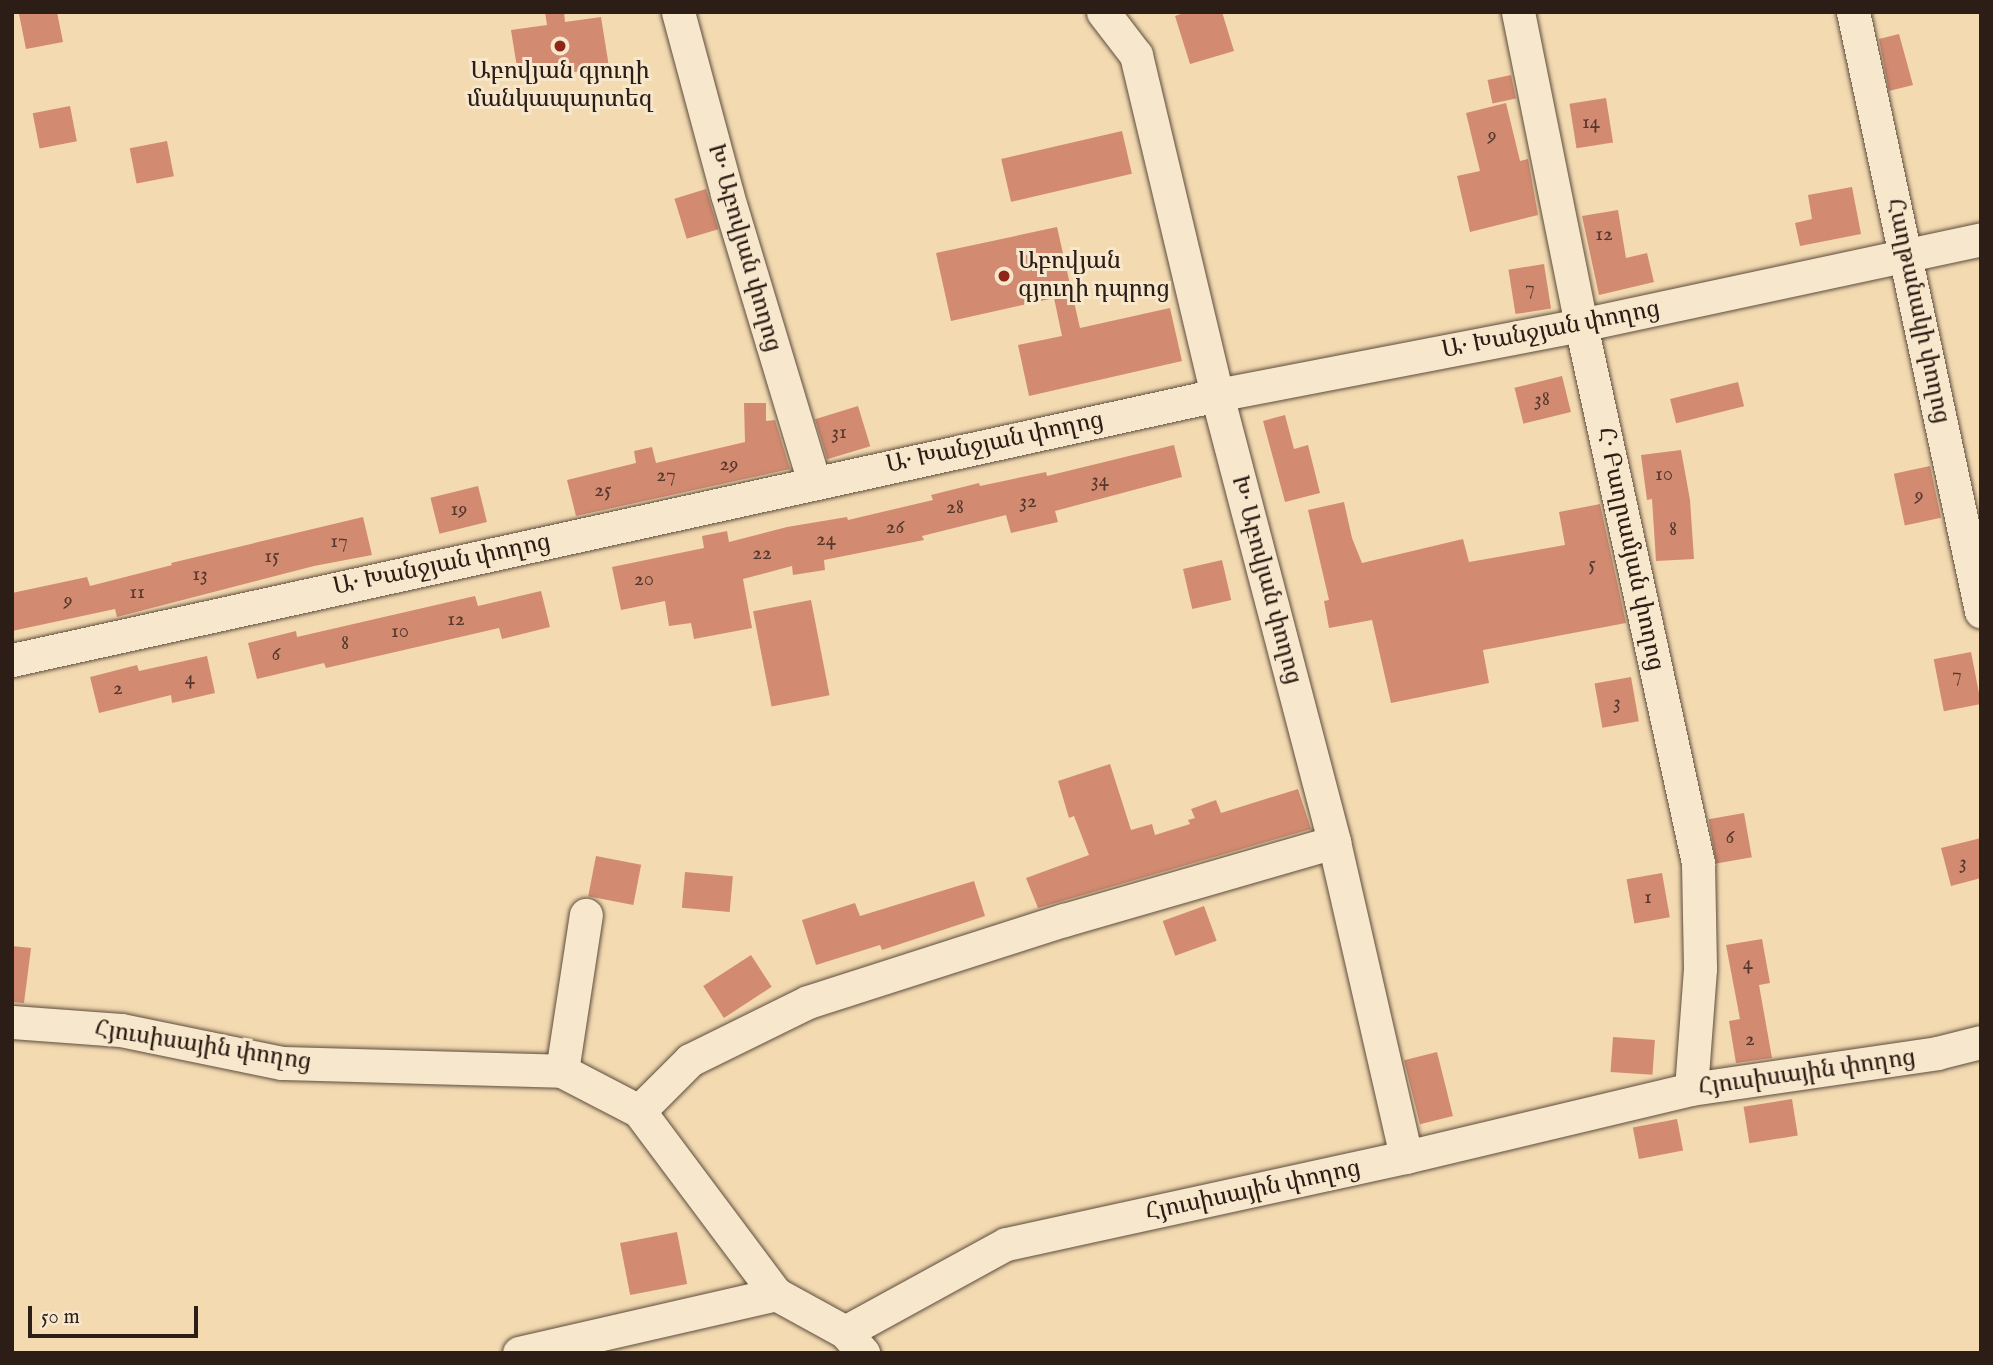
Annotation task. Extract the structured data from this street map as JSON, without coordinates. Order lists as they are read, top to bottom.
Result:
{
  "streets": {
    "street": [
      "Խ․ Աբովյան փողոց",
      "Հաղթանակի փողոց",
      "Ա․ Խանջյան փողոց",
      "Հ․ Բաղրամյան փողոց",
      "Հյուսիսային փողոց"
    ]
  },
  "crossings": [
    ["Խ․ Աբովյան փողոց", "Ա․ Խանջյան փողոց"],
    ["Խ․ Աբովյան փողոց", "Հյուսիսային փողոց"],
    ["Հաղթանակի փողոց", "Ա․ Խանջյան փողոց"],
    ["Ա․ Խանջյան փողոց", "Հ․ Բաղրամյան փողոց"],
    ["Հ․ Բաղրամյան փողոց", "Հյուսիսային փողոց"]
  ],
  "places": ["Աբովյան գյուղի մանկապարտեզ", "Աբովյան գյուղի դպրոց"],
  "house_numbers": [
    "14",
    "9",
    "12",
    "7",
    "38",
    "31",
    "29",
    "10",
    "27",
    "34",
    "25",
    "9",
    "32",
    "28",
    "19",
    "26",
    "8",
    "24",
    "17",
    "22",
    "15",
    "5",
    "13",
    "20",
    "11",
    "9",
    "12",
    "10",
    "8",
    "6",
    "7",
    "4",
    "2",
    "3",
    "6",
    "3",
    "1",
    "4",
    "2"
  ],
  "scale_bar": "50 m"
}
